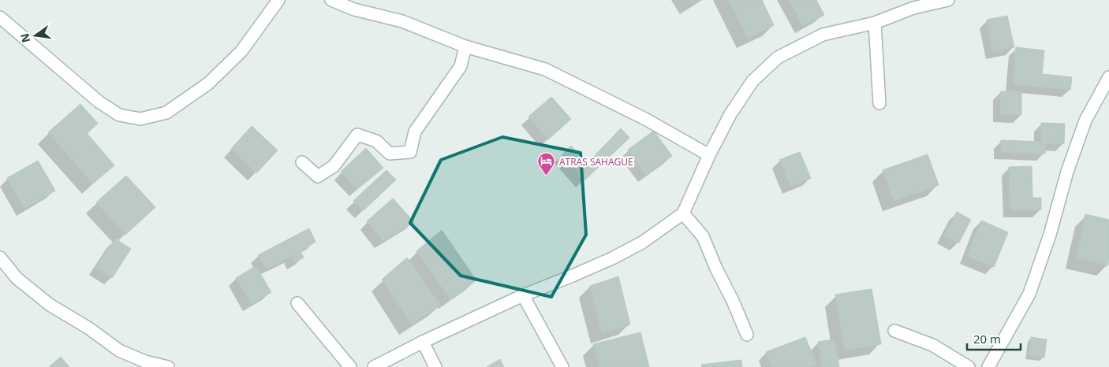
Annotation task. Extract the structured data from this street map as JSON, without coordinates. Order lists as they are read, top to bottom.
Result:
{
  "places": {
    "hotel": ["ATRAS SAHAGUE"]
  },
  "scale_bar": "20 m",
  "north": "left"
}
